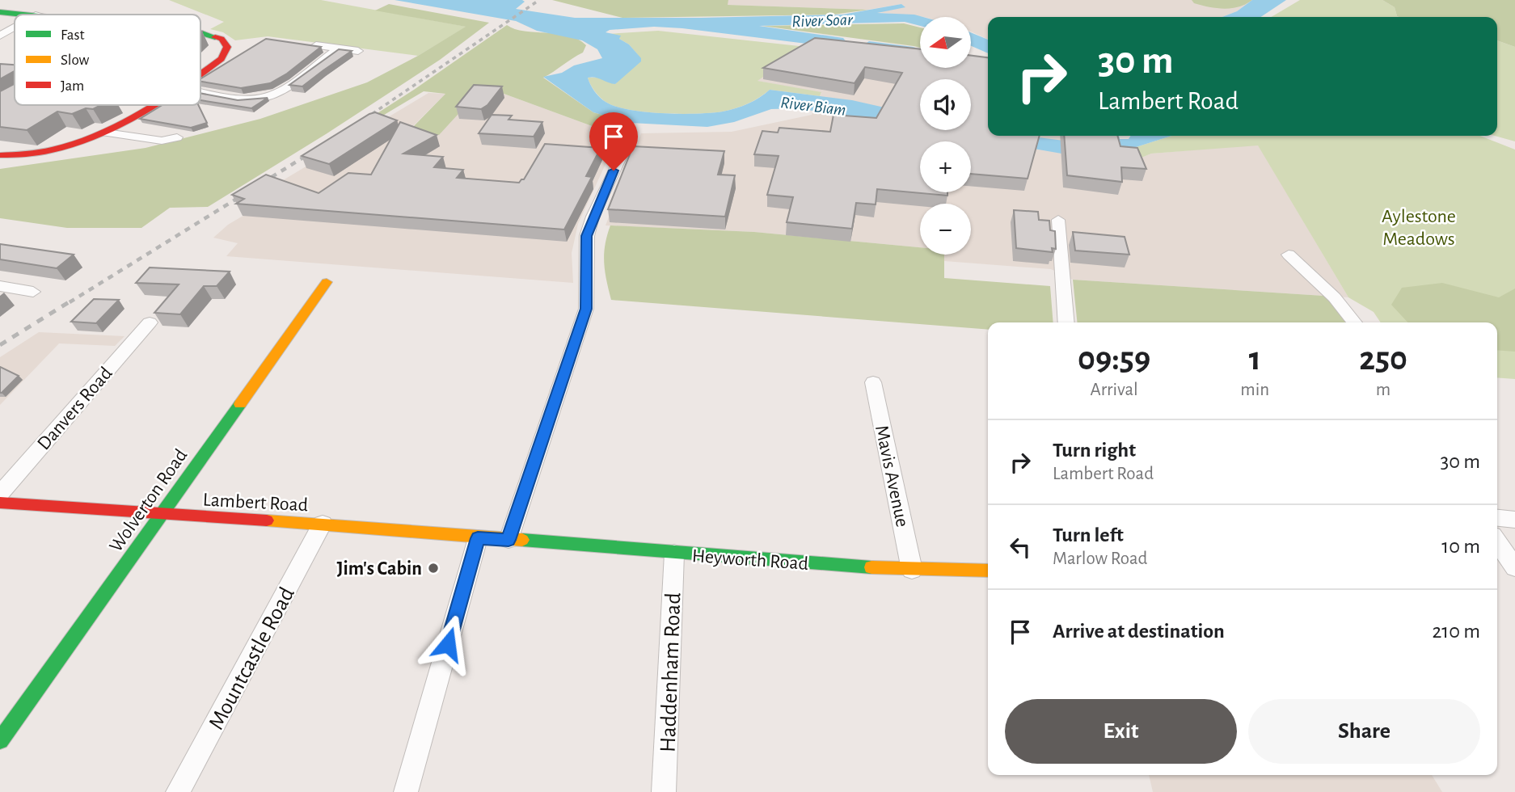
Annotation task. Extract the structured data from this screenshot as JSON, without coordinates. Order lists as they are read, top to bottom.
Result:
{
  "streets": {
    "street": [
      "Danvers Road",
      "Mavis Avenue",
      "Wolverton Road",
      "Lambert Road",
      "Heyworth Road",
      "Mountcastle Road",
      "Haddenham Road"
    ]
  },
  "crossings": [
    ["Mavis Avenue", "Heyworth Road"],
    ["Wolverton Road", "Lambert Road"],
    ["Lambert Road", "Heyworth Road"],
    ["Lambert Road", "Mountcastle Road"],
    ["Heyworth Road", "Haddenham Road"]
  ],
  "water": ["River Soar", "River Biam"],
  "parks": ["Aylestone Meadows"],
  "places": ["Jim's Cabin"],
  "legend": ["Fast", "Slow", "Jam"],
  "north": "left",
  "page": {
    "map_buttons": ["+", "−"],
    "turn": ["30 m", "Lambert Road"],
    "eta": [
      "09:59",
      "Arrival",
      "1",
      "min",
      "250",
      "m"
    ],
    "list": [
      {
        "name": "Turn right",
        "note": "Lambert Road",
        "value": "30 m"
      },
      {
        "name": "Turn left",
        "note": "Marlow Road",
        "value": "10 m"
      },
      {
        "name": "Arrive at destination",
        "value": "210 m"
      }
    ],
    "buttons": ["Exit", "Share"]
  }
}
